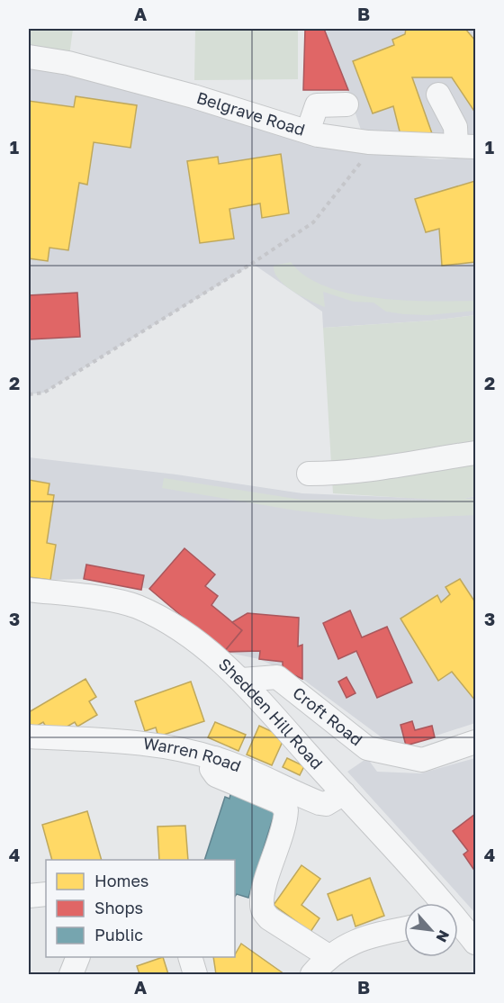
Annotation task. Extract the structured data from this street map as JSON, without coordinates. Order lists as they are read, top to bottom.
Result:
{
  "streets": {
    "street": [
      "Belgrave Road",
      "Shedden Hill Road",
      "Croft Road",
      "Warren Road"
    ]
  },
  "crossings": [
    ["Shedden Hill Road", "Croft Road"],
    ["Shedden Hill Road", "Warren Road"]
  ],
  "legend": ["Homes", "Shops", "Public"],
  "north": "bottom right",
  "grid": {
    "columns": ["A", "B"],
    "rows": [
      "1",
      "2",
      "3",
      "4"
    ]
  }
}
